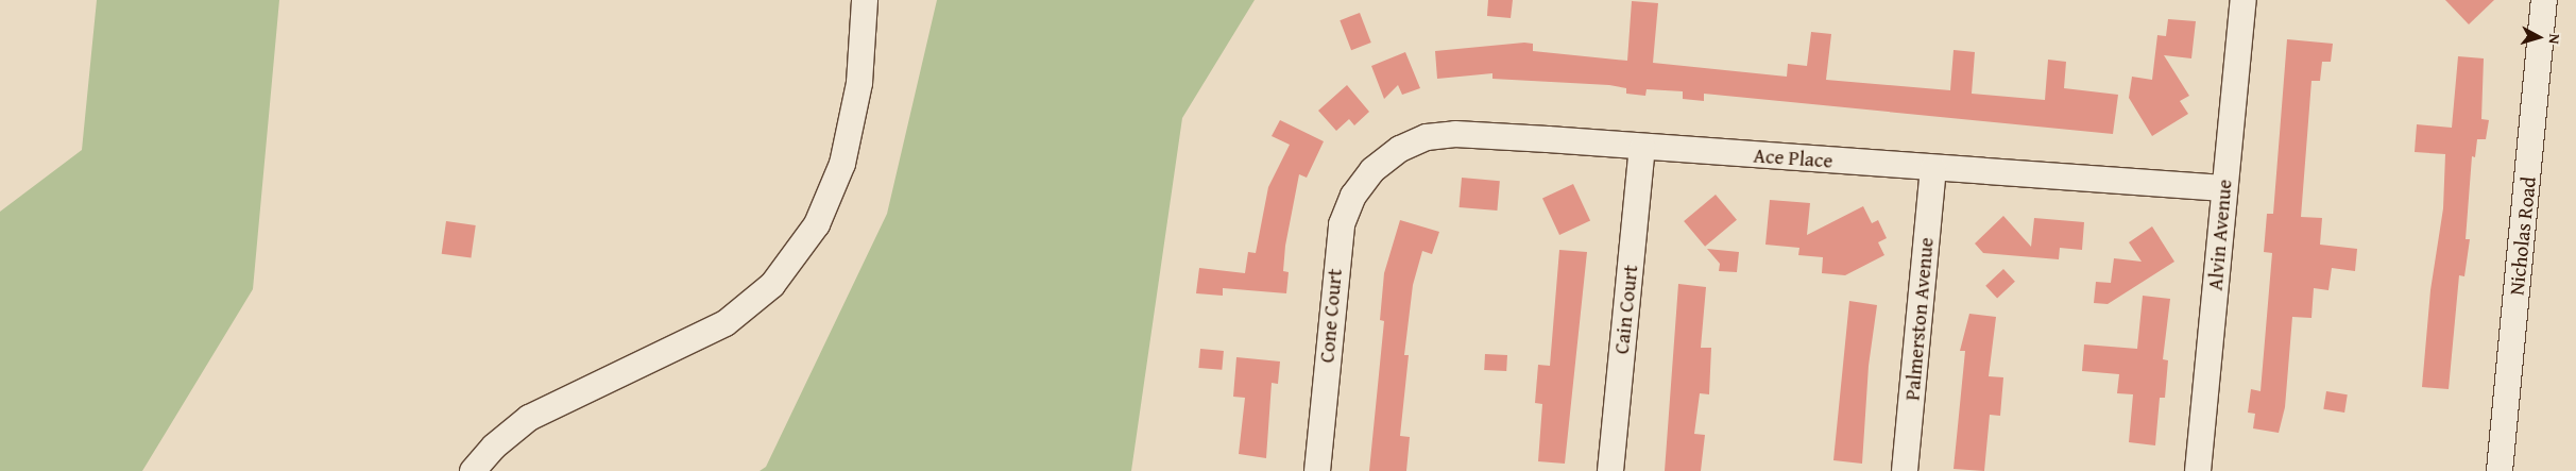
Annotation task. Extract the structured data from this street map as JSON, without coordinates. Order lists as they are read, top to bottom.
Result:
{
  "streets": {
    "street": [
      "Ace Place",
      "Alvin Avenue",
      "Nicholas Road",
      "Cain Court",
      "Cone Court",
      "Palmerston Avenue"
    ]
  },
  "crossings": [
    ["Ace Place", "Alvin Avenue"],
    ["Ace Place", "Cain Court"],
    ["Ace Place", "Cone Court"],
    ["Ace Place", "Palmerston Avenue"]
  ],
  "north": "right"
}
